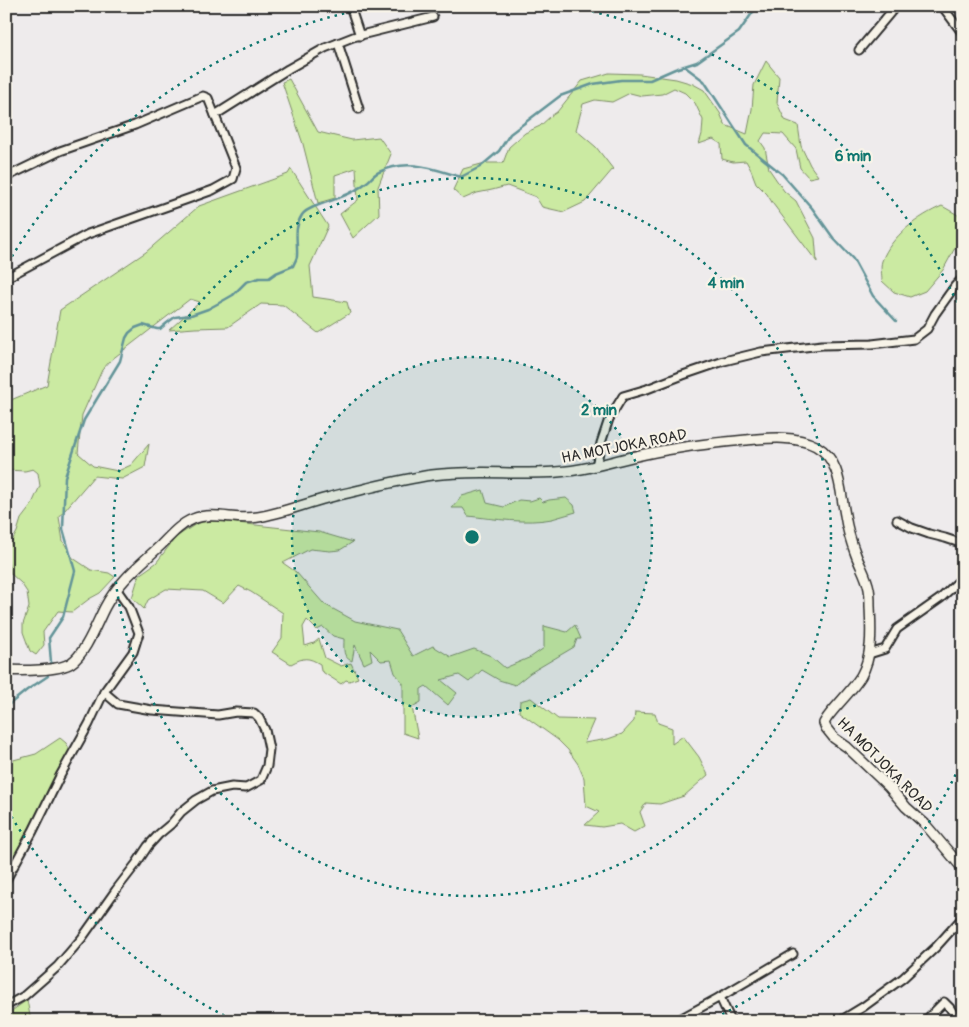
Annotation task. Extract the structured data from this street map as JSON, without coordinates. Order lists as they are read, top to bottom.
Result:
{
  "streets": {
    "street": ["HA MOTJOKA ROAD"]
  },
  "rings": ["6 min", "4 min", "2 min"]
}
